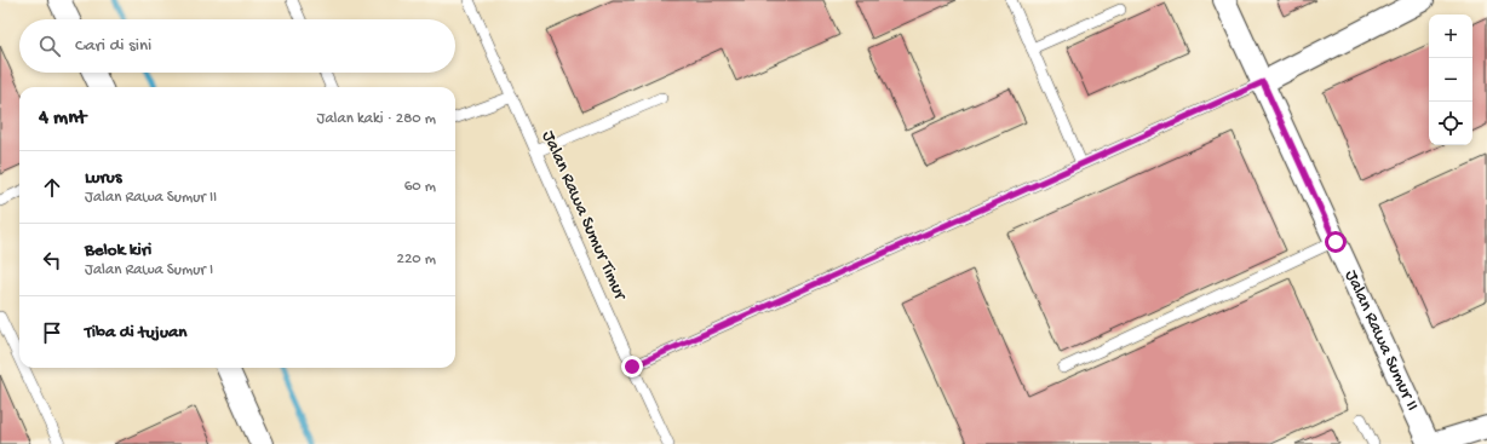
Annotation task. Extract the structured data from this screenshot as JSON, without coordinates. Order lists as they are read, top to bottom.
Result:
{
  "streets": {
    "street": ["Jalan Rawa Sumur II"],
    "lane": ["Jalan Rawa Sumur Timur"]
  },
  "page": {
    "map_buttons": ["+", "−"],
    "search": "Cari di sini",
    "heading": ["4 mnt", "Jalan kaki · 280 m"],
    "list": [
      ["Lurus", "Jalan Rawa Sumur II", "60 m"],
      ["Belok kiri", "Jalan Rawa Sumur I", "220 m"],
      "Tiba di tujuan"
    ]
  }
}
